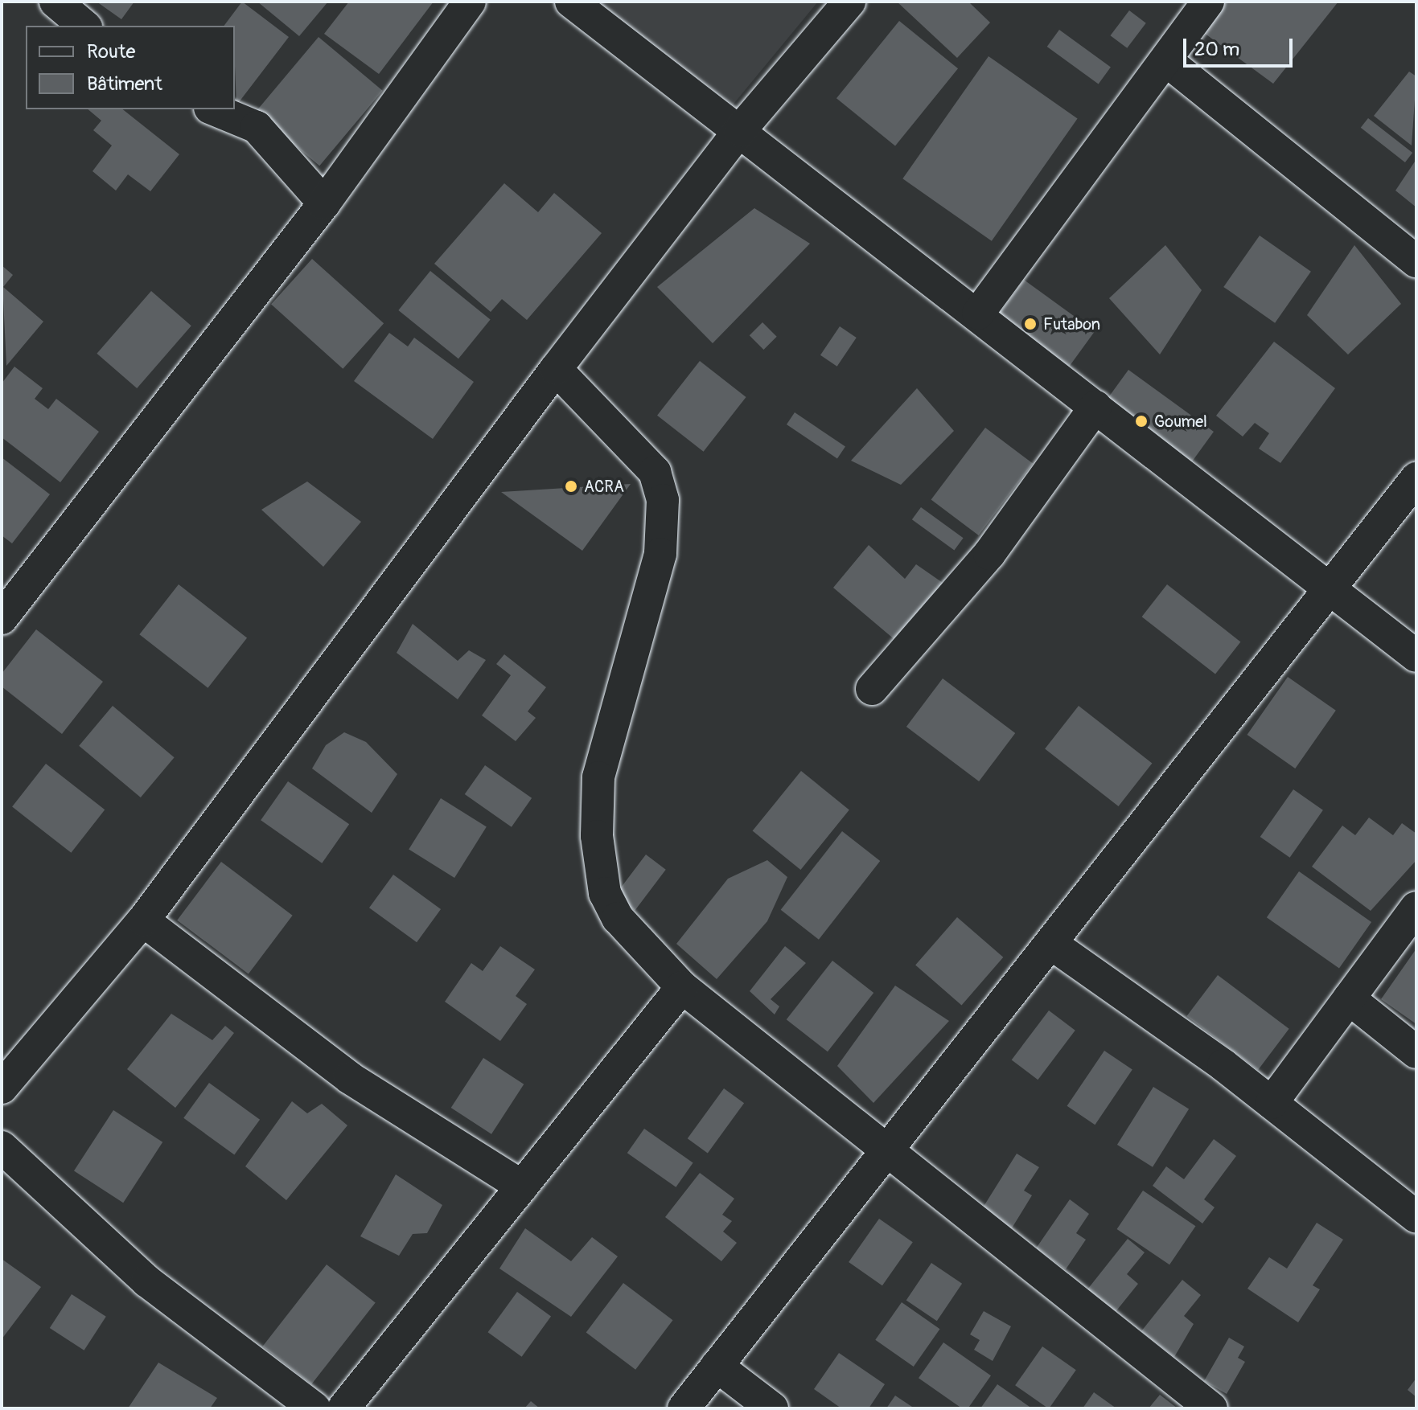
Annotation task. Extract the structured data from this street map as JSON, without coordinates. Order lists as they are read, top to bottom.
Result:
{
  "places": ["Futabon", "Goumel", "ACRA"],
  "legend": ["Route", "Bâtiment"],
  "scale_bar": "20 m"
}
